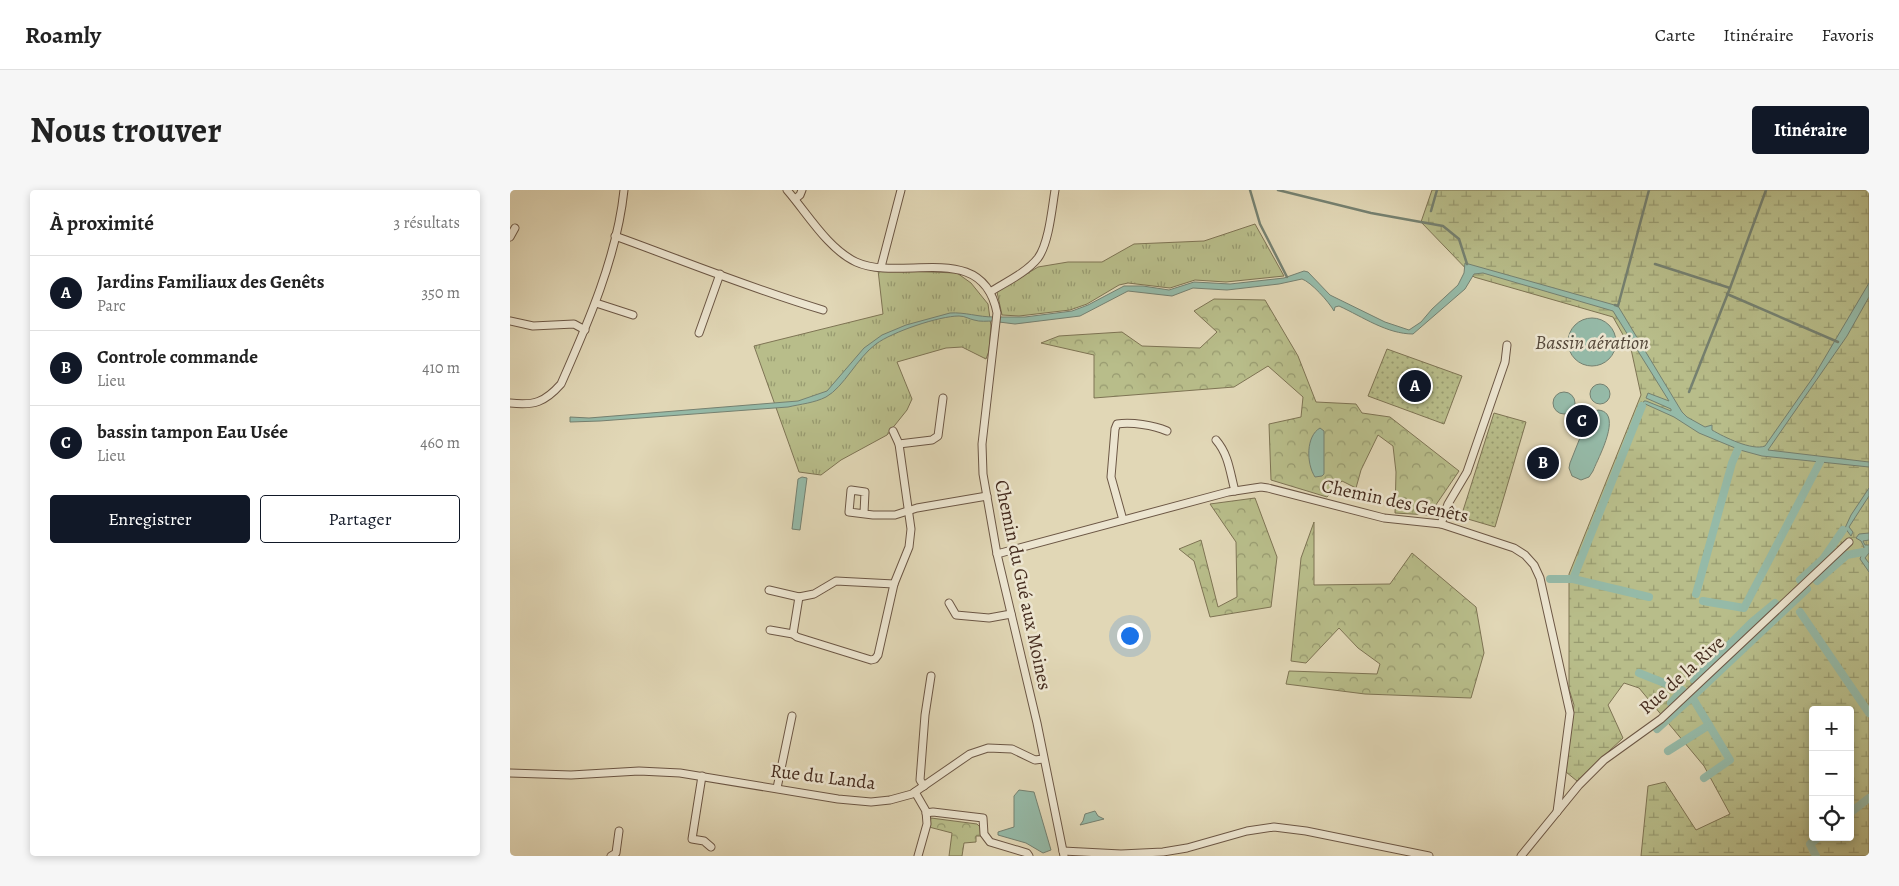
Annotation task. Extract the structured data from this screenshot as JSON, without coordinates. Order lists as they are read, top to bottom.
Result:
{
  "streets": {
    "street": [
      "Chemin des Genêts",
      "Chemin du Gué aux Moines",
      "Rue de la Rive",
      "Rue du Landa"
    ]
  },
  "crossings": [
    ["Chemin des Genêts", "Chemin du Gué aux Moines"],
    ["Chemin des Genêts", "Rue de la Rive"],
    ["Chemin du Gué aux Moines", "Rue du Landa"]
  ],
  "water": ["Bassin aération"],
  "page": {
    "header": "Roamly",
    "nav": ["Carte", "Itinéraire", "Favoris"],
    "title": "Nous trouver",
    "buttons": [
      "Itinéraire",
      ["Enregistrer", "Partager"]
    ],
    "heading": ["À proximité", "3 résultats"],
    "list": [
      {
        "mark": "A",
        "name": "Jardins Familiaux des Genêts",
        "note": "Parc",
        "value": "350 m"
      },
      {
        "mark": "B",
        "name": "Controle commande",
        "note": "Lieu",
        "value": "410 m"
      },
      {
        "mark": "C",
        "name": "bassin tampon Eau Usée",
        "note": "Lieu",
        "value": "460 m"
      }
    ],
    "pins": ["A", "C", "B"],
    "map_buttons": ["+", "−"]
  }
}
